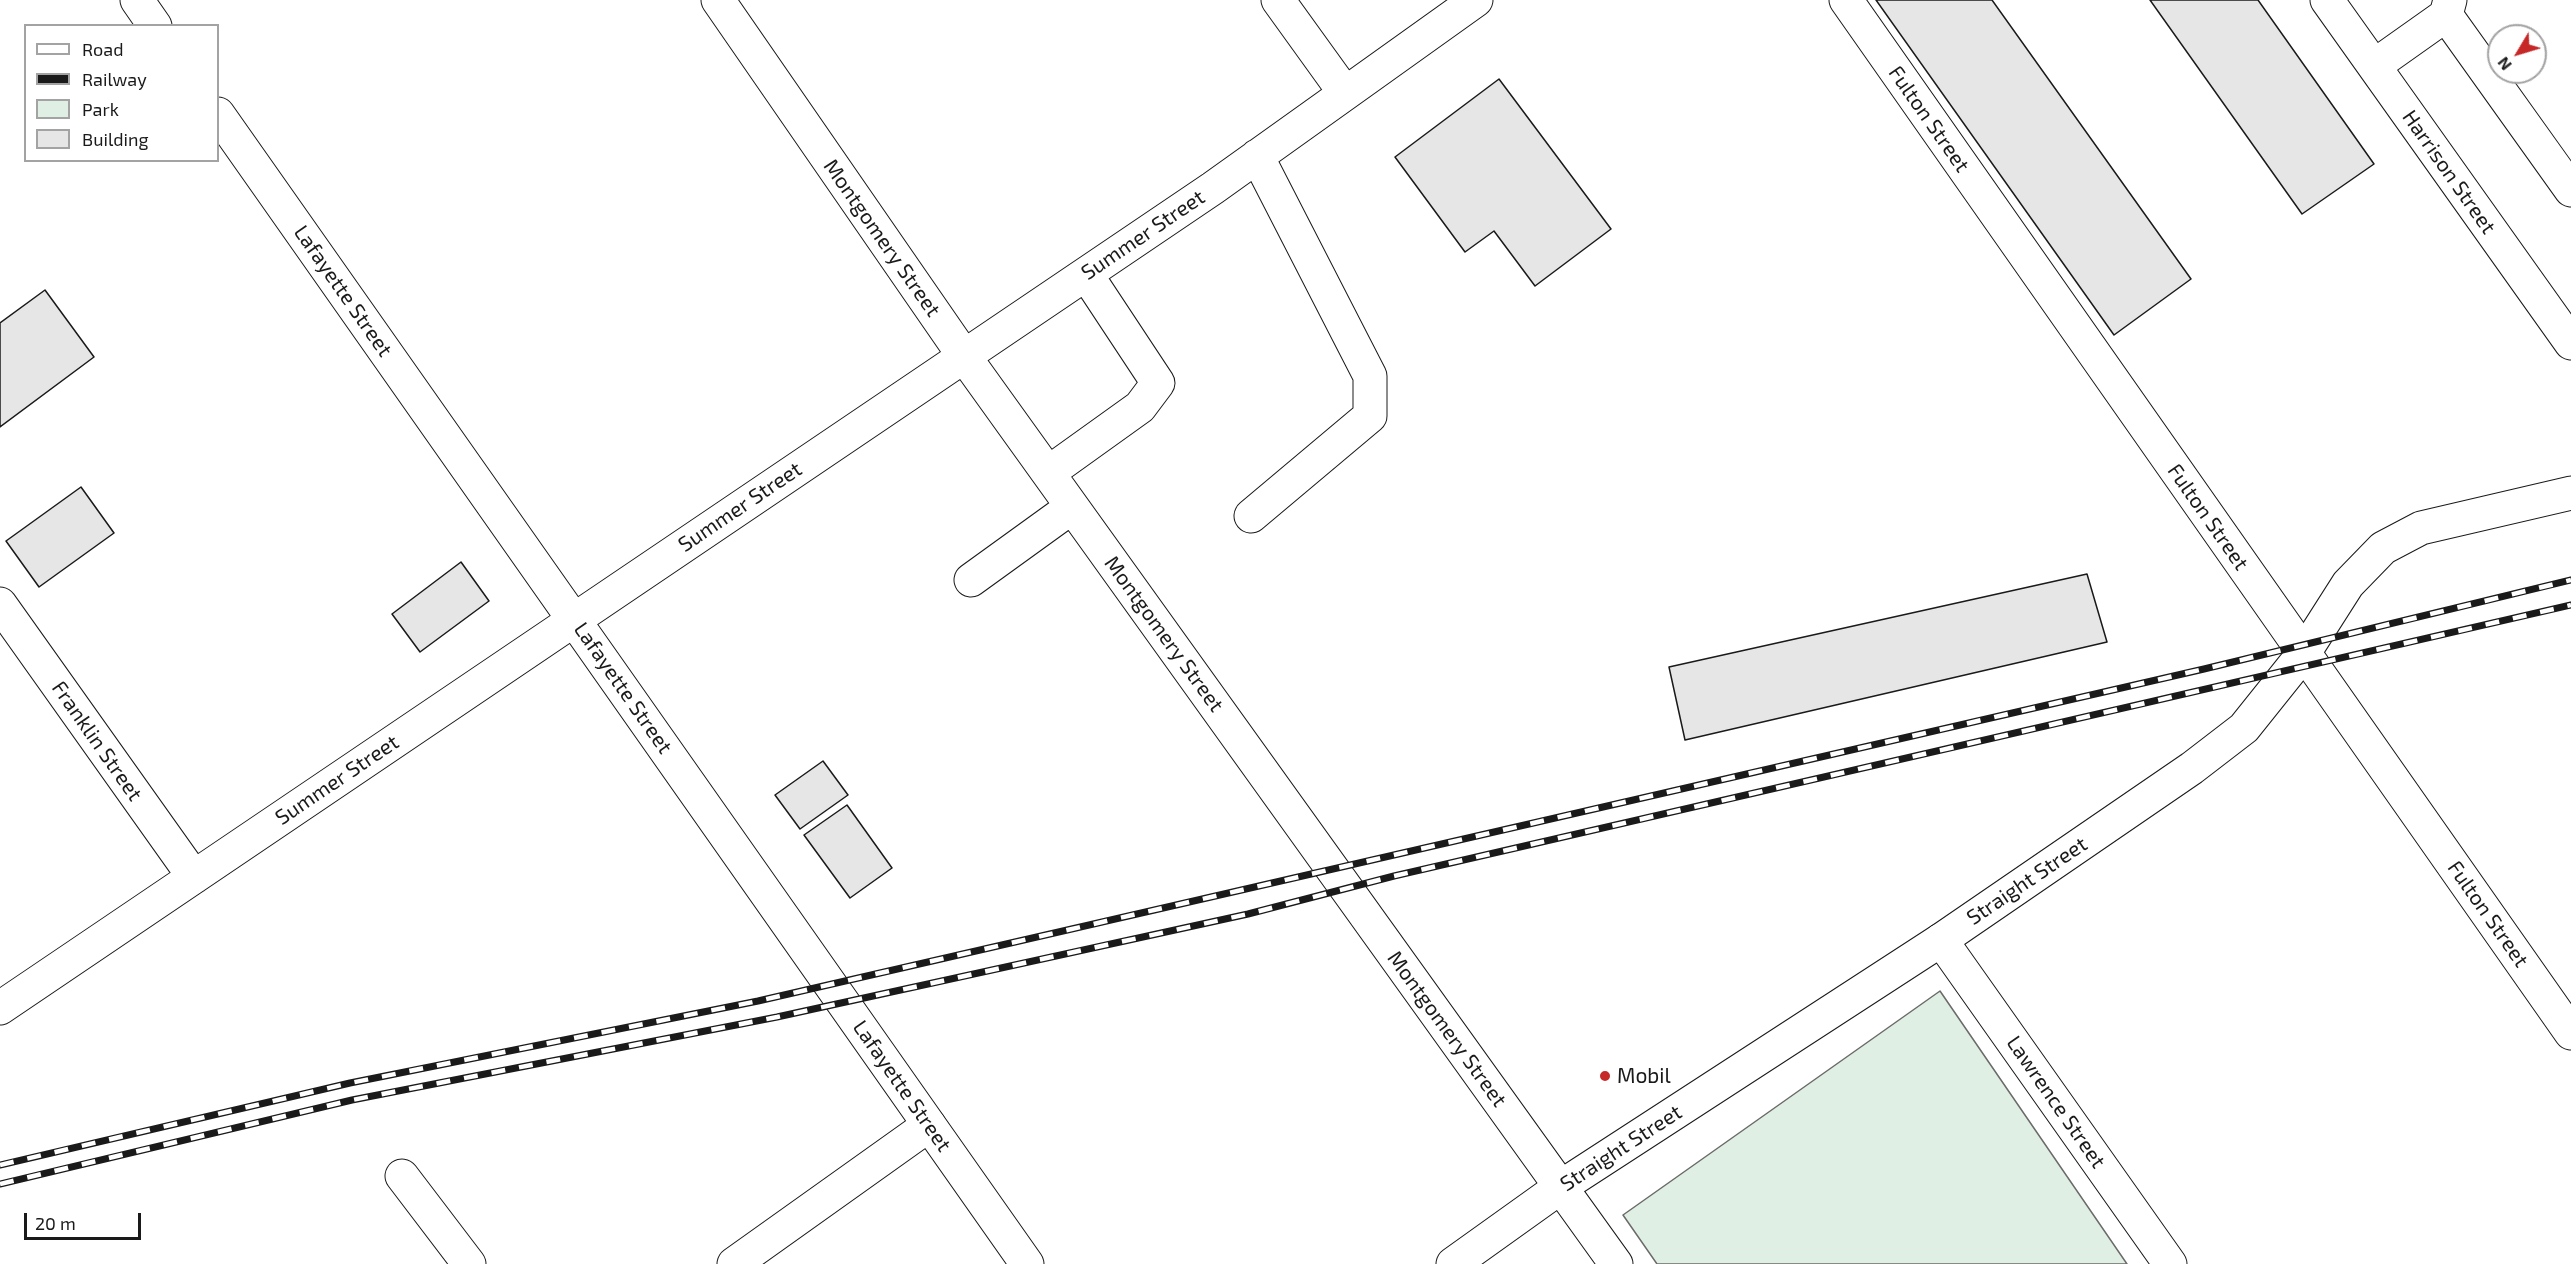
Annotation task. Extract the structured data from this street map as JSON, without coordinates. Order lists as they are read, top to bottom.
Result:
{
  "streets": {
    "street": [
      "Fulton Street",
      "Harrison Street",
      "Summer Street",
      "Montgomery Street",
      "Lafayette Street",
      "Franklin Street",
      "Straight Street",
      "Lawrence Street"
    ]
  },
  "crossings": [
    ["Fulton Street", "Straight Street"],
    ["Summer Street", "Montgomery Street"],
    ["Summer Street", "Lafayette Street"],
    ["Summer Street", "Franklin Street"],
    ["Montgomery Street", "Straight Street"],
    ["Straight Street", "Lawrence Street"]
  ],
  "places": ["Mobil"],
  "legend": [
    "Road",
    "Railway",
    "Park",
    "Building"
  ],
  "scale_bar": "20 m",
  "north": "bottom left"
}
